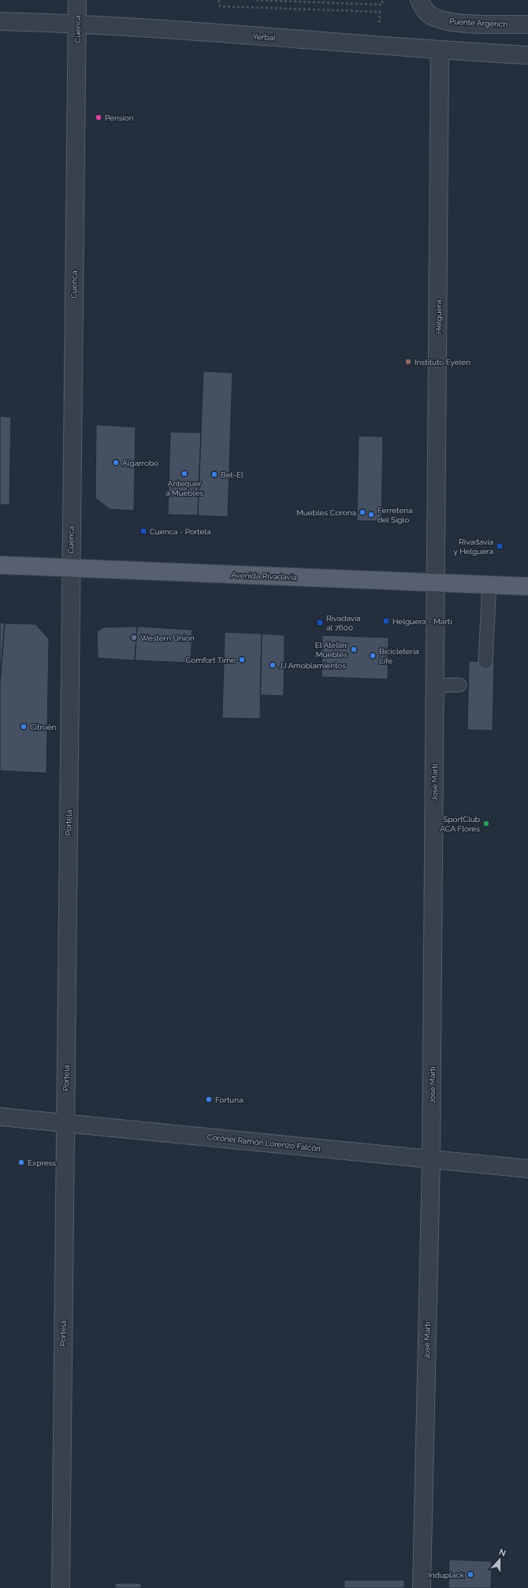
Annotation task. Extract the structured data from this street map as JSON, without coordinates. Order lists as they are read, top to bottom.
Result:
{
  "streets": {
    "main road": ["Avenida Rivadavia"],
    "street": [
      "Puente Argerich",
      "Cuenca",
      "Yerbal",
      "Helguera",
      "José Martí",
      "Portela",
      "Coronel Ramón Lorenzo Falcón"
    ]
  },
  "crossings": [
    ["Cuenca", "Yerbal"],
    ["Cuenca", "Avenida Rivadavia"],
    ["Cuenca", "Portela"],
    ["Yerbal", "Helguera"],
    ["Helguera", "Avenida Rivadavia"],
    ["Helguera", "José Martí"],
    ["Avenida Rivadavia", "José Martí"],
    ["Avenida Rivadavia", "Portela"],
    ["José Martí", "Coronel Ramón Lorenzo Falcón"],
    ["Portela", "Coronel Ramón Lorenzo Falcón"]
  ],
  "places": {
    "other": [
      "Pension",
      "Instituto Eyelén",
      "Algarrobo",
      "Antequer a Muebles",
      "Bet-El",
      "Muebles Corona",
      "Ferretería del Siglo",
      "Western Union",
      "El Ateller Muebles",
      "Bicicleteria Life",
      "Comfort Time",
      "JJ Amoblamientos",
      "Citroën",
      "SportClub ACA Flores",
      "Fortuna",
      "Express",
      "Induplack"
    ],
    "transit": [
      "Cuenca - Portela",
      "Rivadavia y Helguera",
      "Helguera - Martí",
      "Rivadavia al 7600"
    ]
  },
  "north": "top"
}
